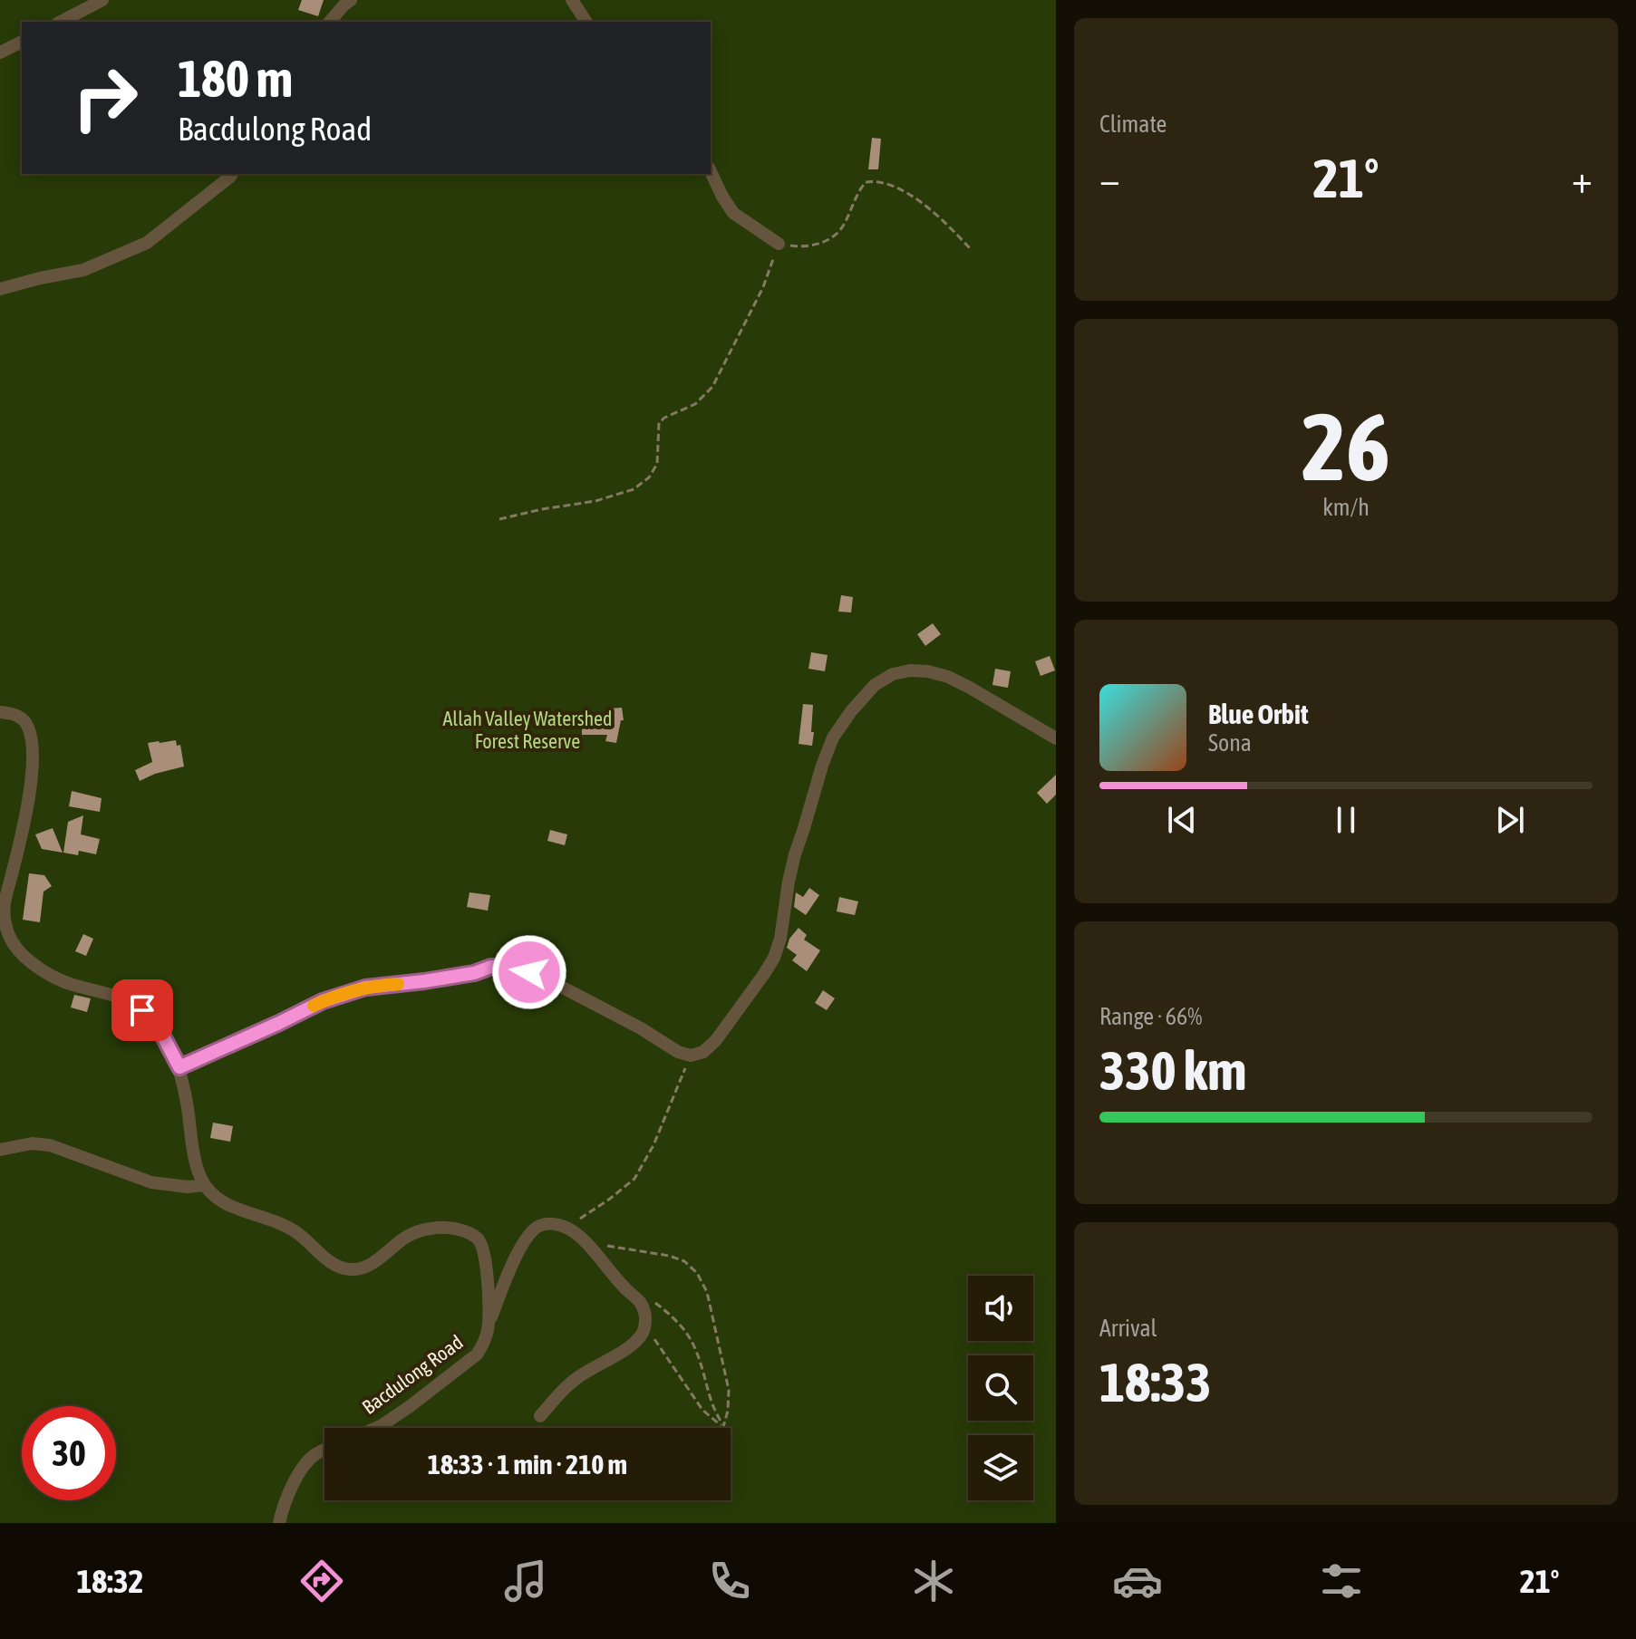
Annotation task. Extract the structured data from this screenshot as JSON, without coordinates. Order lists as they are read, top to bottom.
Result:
{
  "streets": {
    "street": ["Bacdulong Road"]
  },
  "parks": ["Allah Valley Watershed Forest Reserve"],
  "page": {
    "tile": [
      "Climate",
      ["26", "km/h"],
      ["Range · 66%", "330 km"],
      ["Arrival", "18:33"]
    ],
    "turn": ["180 m", "Bacdulong Road"],
    "heat": ["−", "21°", "+"],
    "song": ["Blue Orbit", "Sona"],
    "limit": "30",
    "trip": "18:33 · 1 min · 210 m",
    "tabs": ["18:32", "21°"]
  }
}
